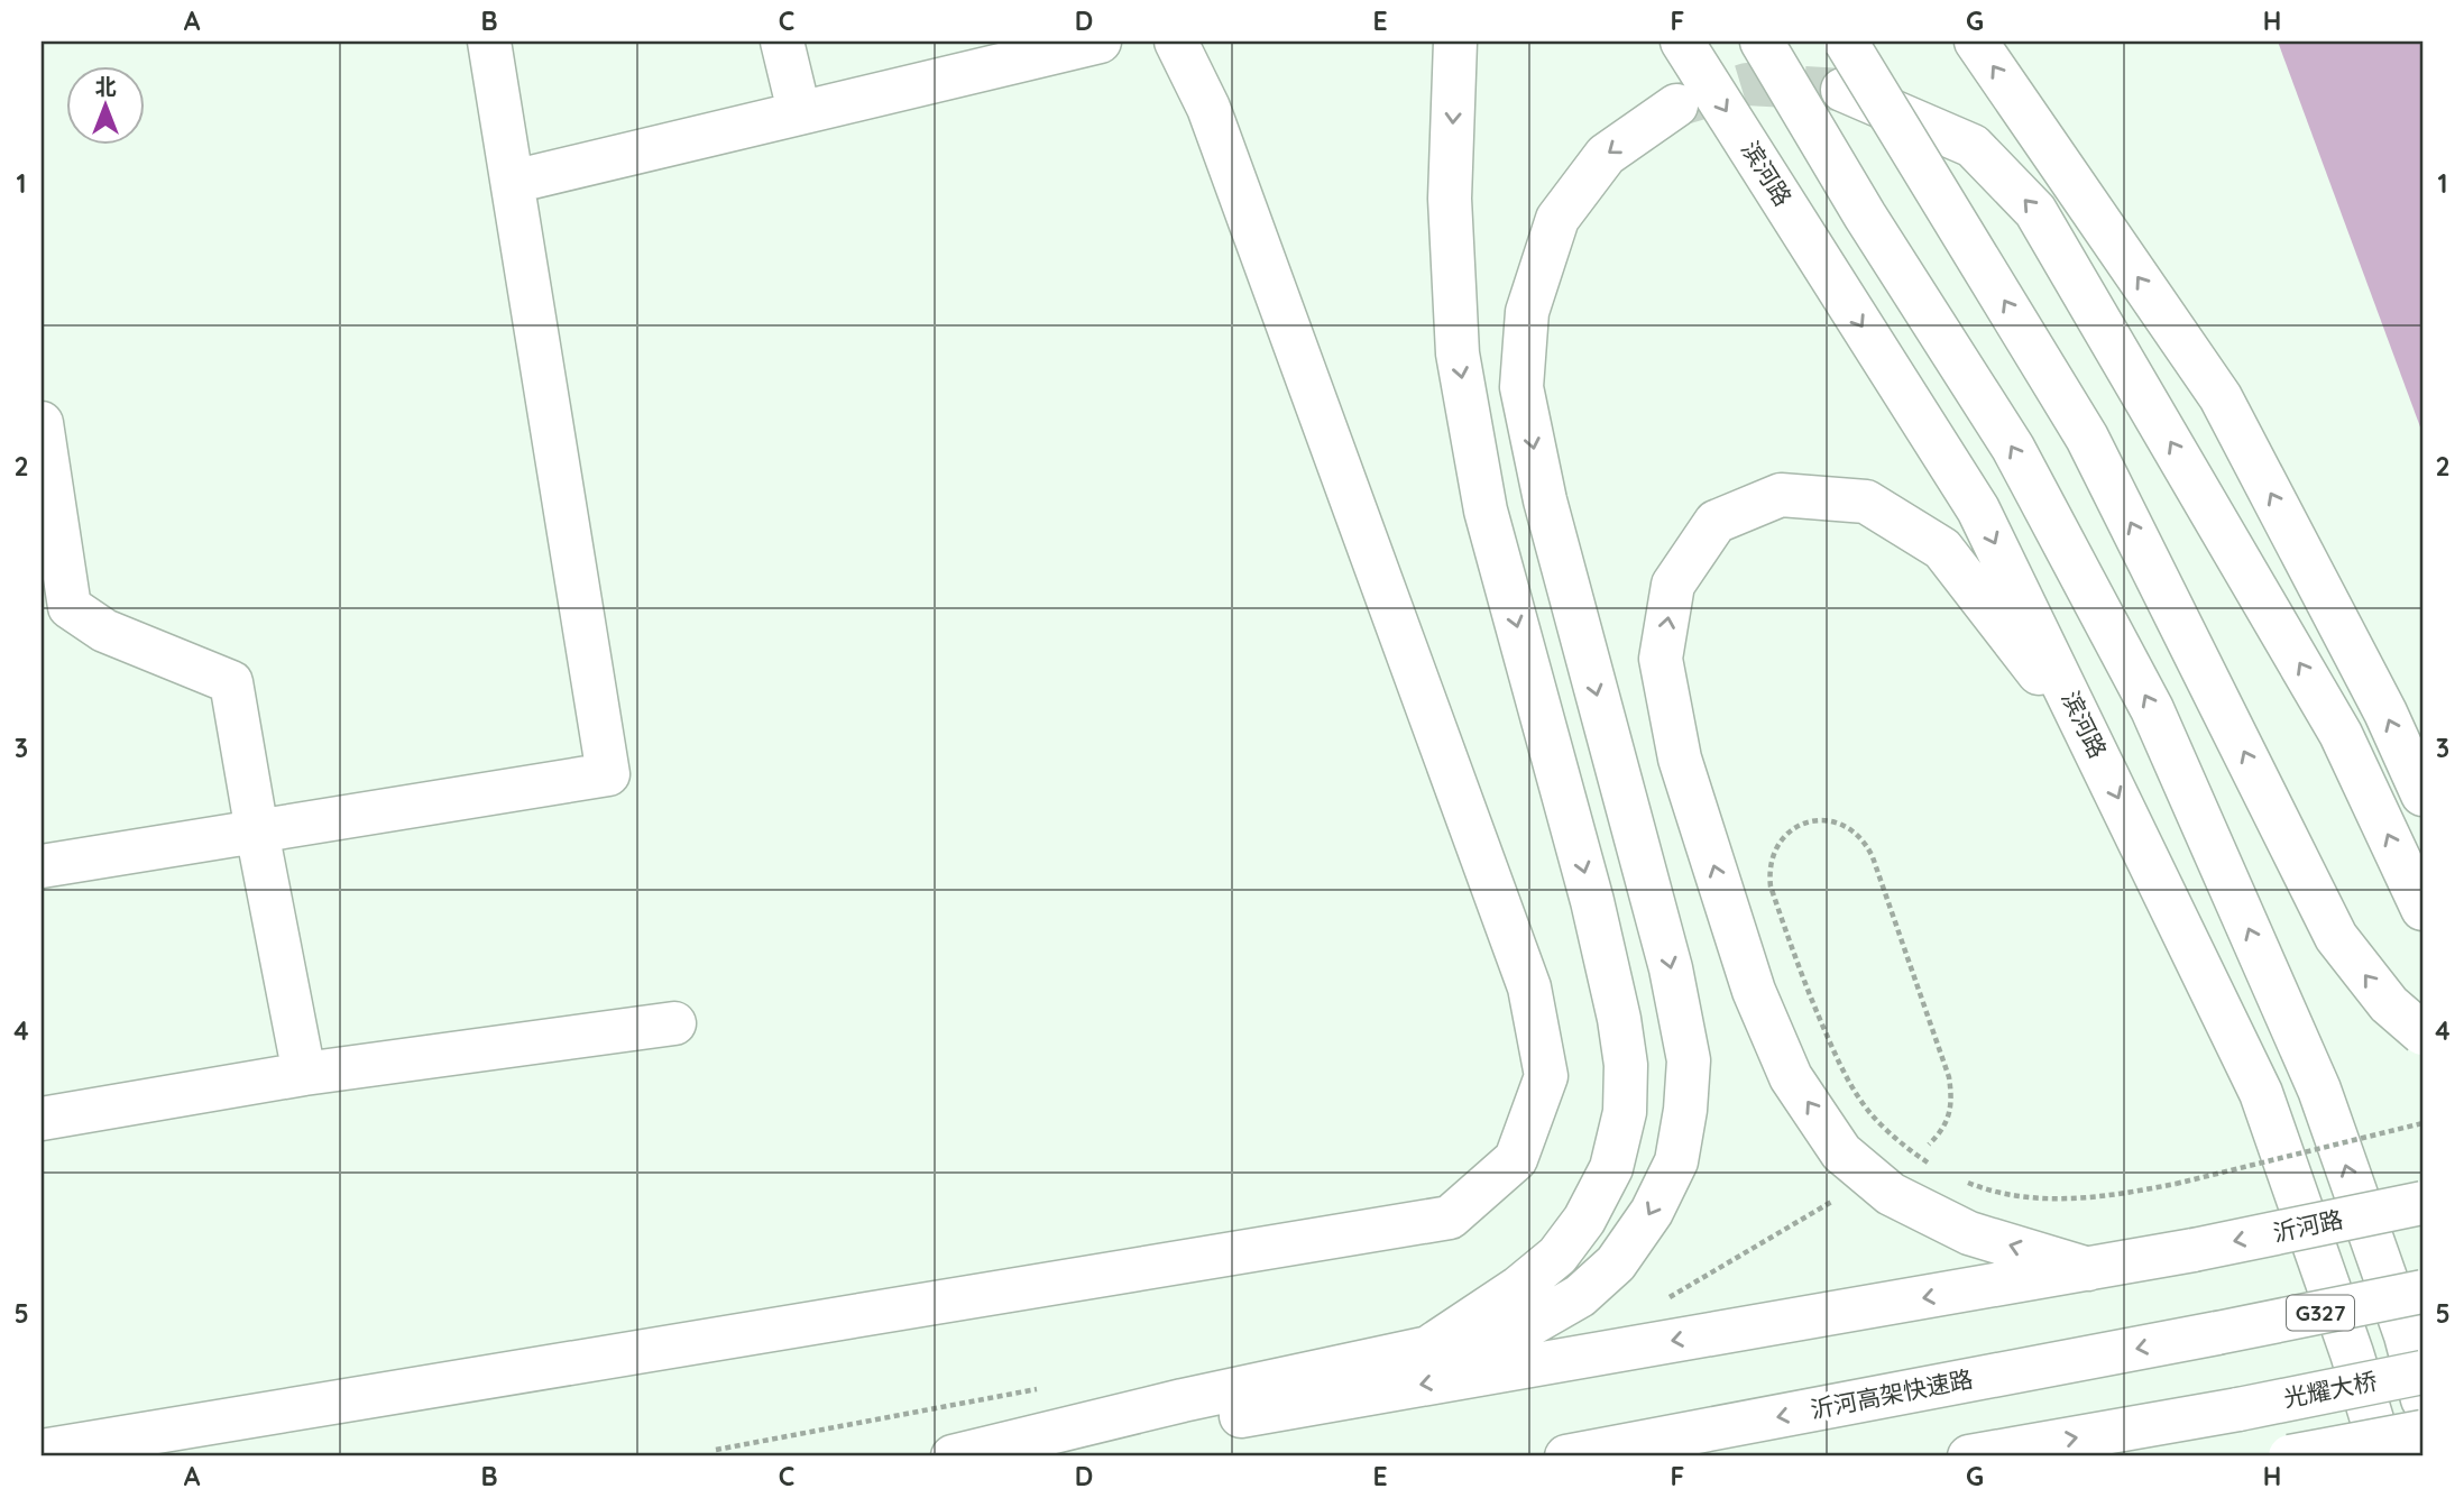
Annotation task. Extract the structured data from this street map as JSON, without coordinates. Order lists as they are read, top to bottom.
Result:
{
  "streets": {
    "main road": [
      "滨河路",
      "沂河路",
      "G327",
      "光耀大桥",
      "沂河高架快速路"
    ]
  },
  "one_way": ["光耀大桥", "沂河高架快速路"],
  "north": "top",
  "grid": {
    "columns": [
      "A",
      "B",
      "C",
      "D",
      "E",
      "F",
      "G",
      "H"
    ],
    "rows": [
      "1",
      "2",
      "3",
      "4",
      "5"
    ]
  }
}
